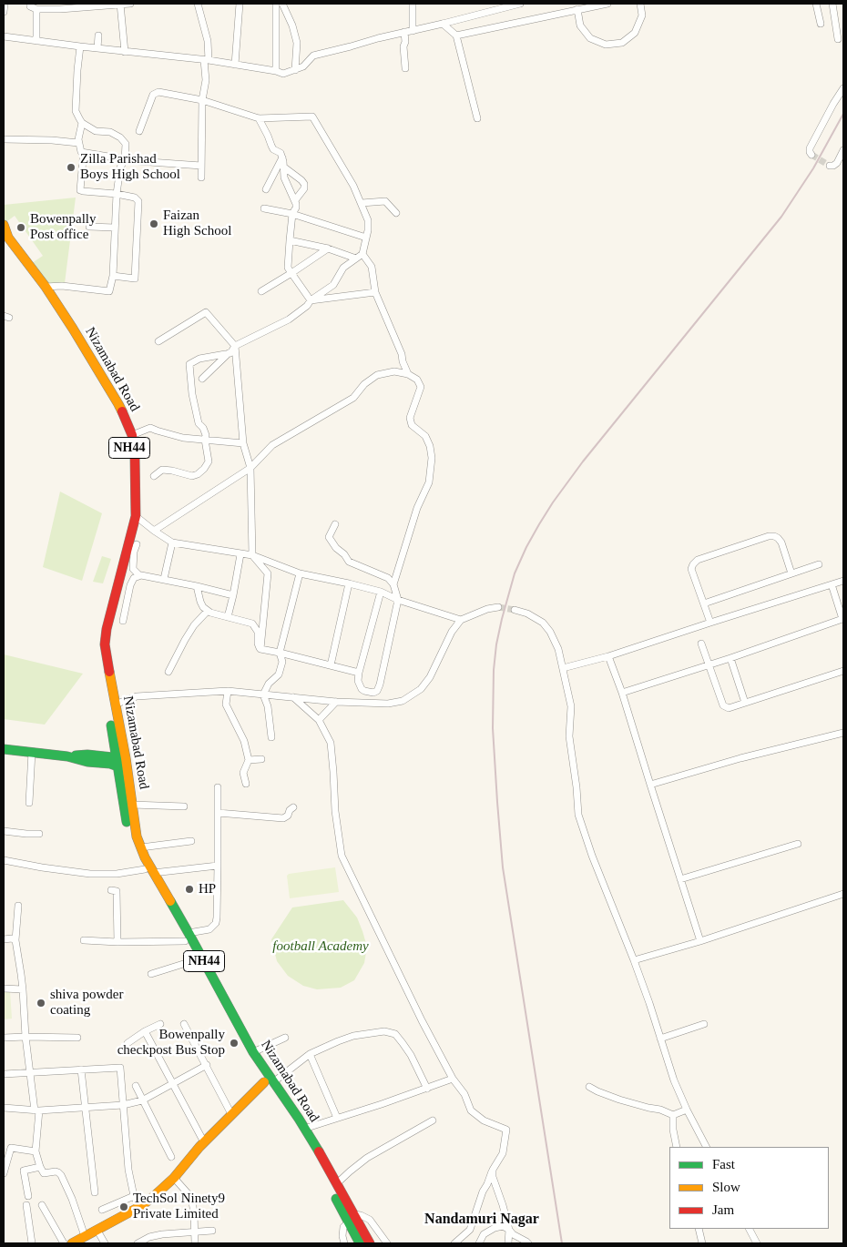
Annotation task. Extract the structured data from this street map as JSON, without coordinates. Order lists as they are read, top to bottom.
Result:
{
  "streets": {
    "main road": ["Nizamabad Road", "NH44"]
  },
  "districts": ["Nandamuri Nagar"],
  "parks": ["football Academy"],
  "places": [
    "Zilla Parishad Boys High School",
    "Faizan High School",
    "Bowenpally Post office",
    "HP",
    "shiva powder coating",
    "Bowenpally checkpost Bus Stop",
    "TechSol Ninety9 Private Limited"
  ],
  "legend": ["Fast", "Slow", "Jam"]
}
